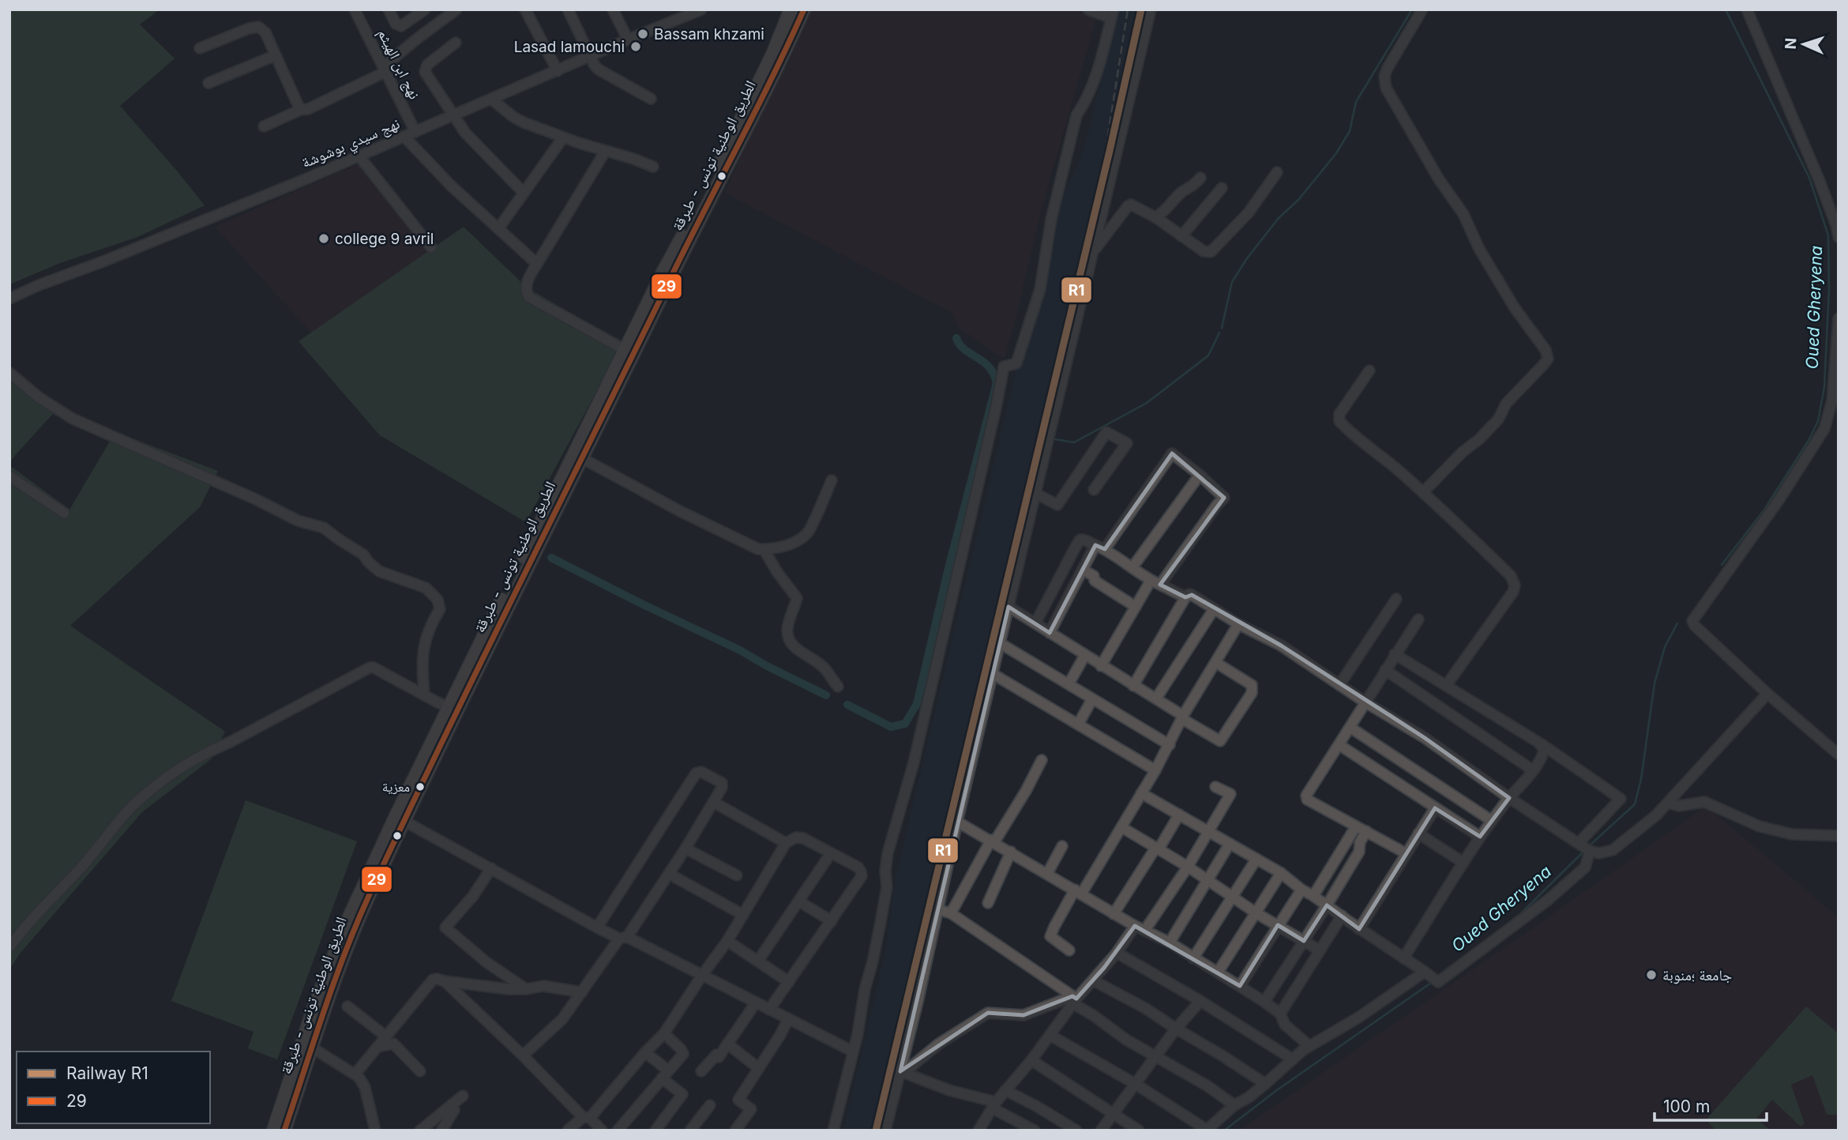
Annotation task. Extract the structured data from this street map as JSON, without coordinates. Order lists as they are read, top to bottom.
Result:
{
  "streets": {
    "main road": ["الطريق الوطنية تونس - طبرقة"],
    "street": ["نهج ابن الهيثم", "نهج سيدي بوشوشة"]
  },
  "crossings": [
    ["نهج ابن الهيثم", "نهج سيدي بوشوشة"]
  ],
  "water": ["Oued Gheryena"],
  "places": [
    "Bassam khzami",
    "Lasad lamouchi",
    "college 9 avril",
    "معزية",
    "جامعة ؛منوبة"
  ],
  "lines": ["rail line R1", "transit line 29"],
  "legend": ["Railway R1", "29"],
  "scale_bar": "100 m",
  "north": "left"
}
